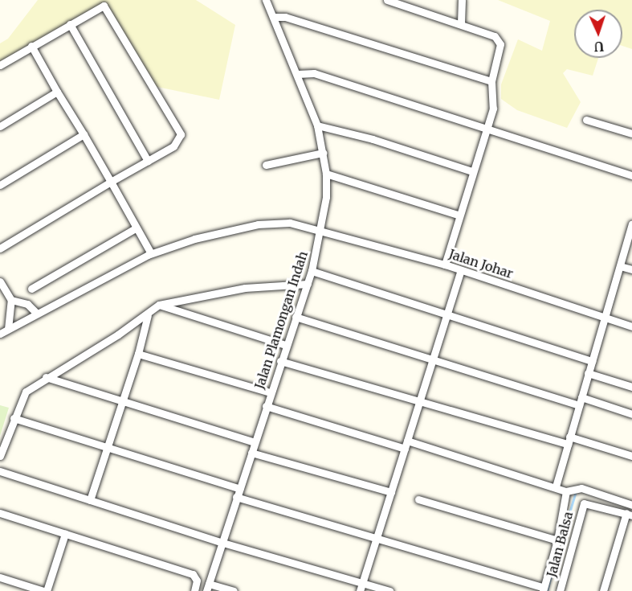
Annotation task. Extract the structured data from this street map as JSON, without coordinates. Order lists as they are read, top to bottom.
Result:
{
  "streets": {
    "street": ["Jalan Johar", "Jalan Plamongan Indah", "Jalan Balsa"]
  },
  "crossings": [
    ["Jalan Johar", "Jalan Plamongan Indah"]
  ],
  "north": "bottom"
}
